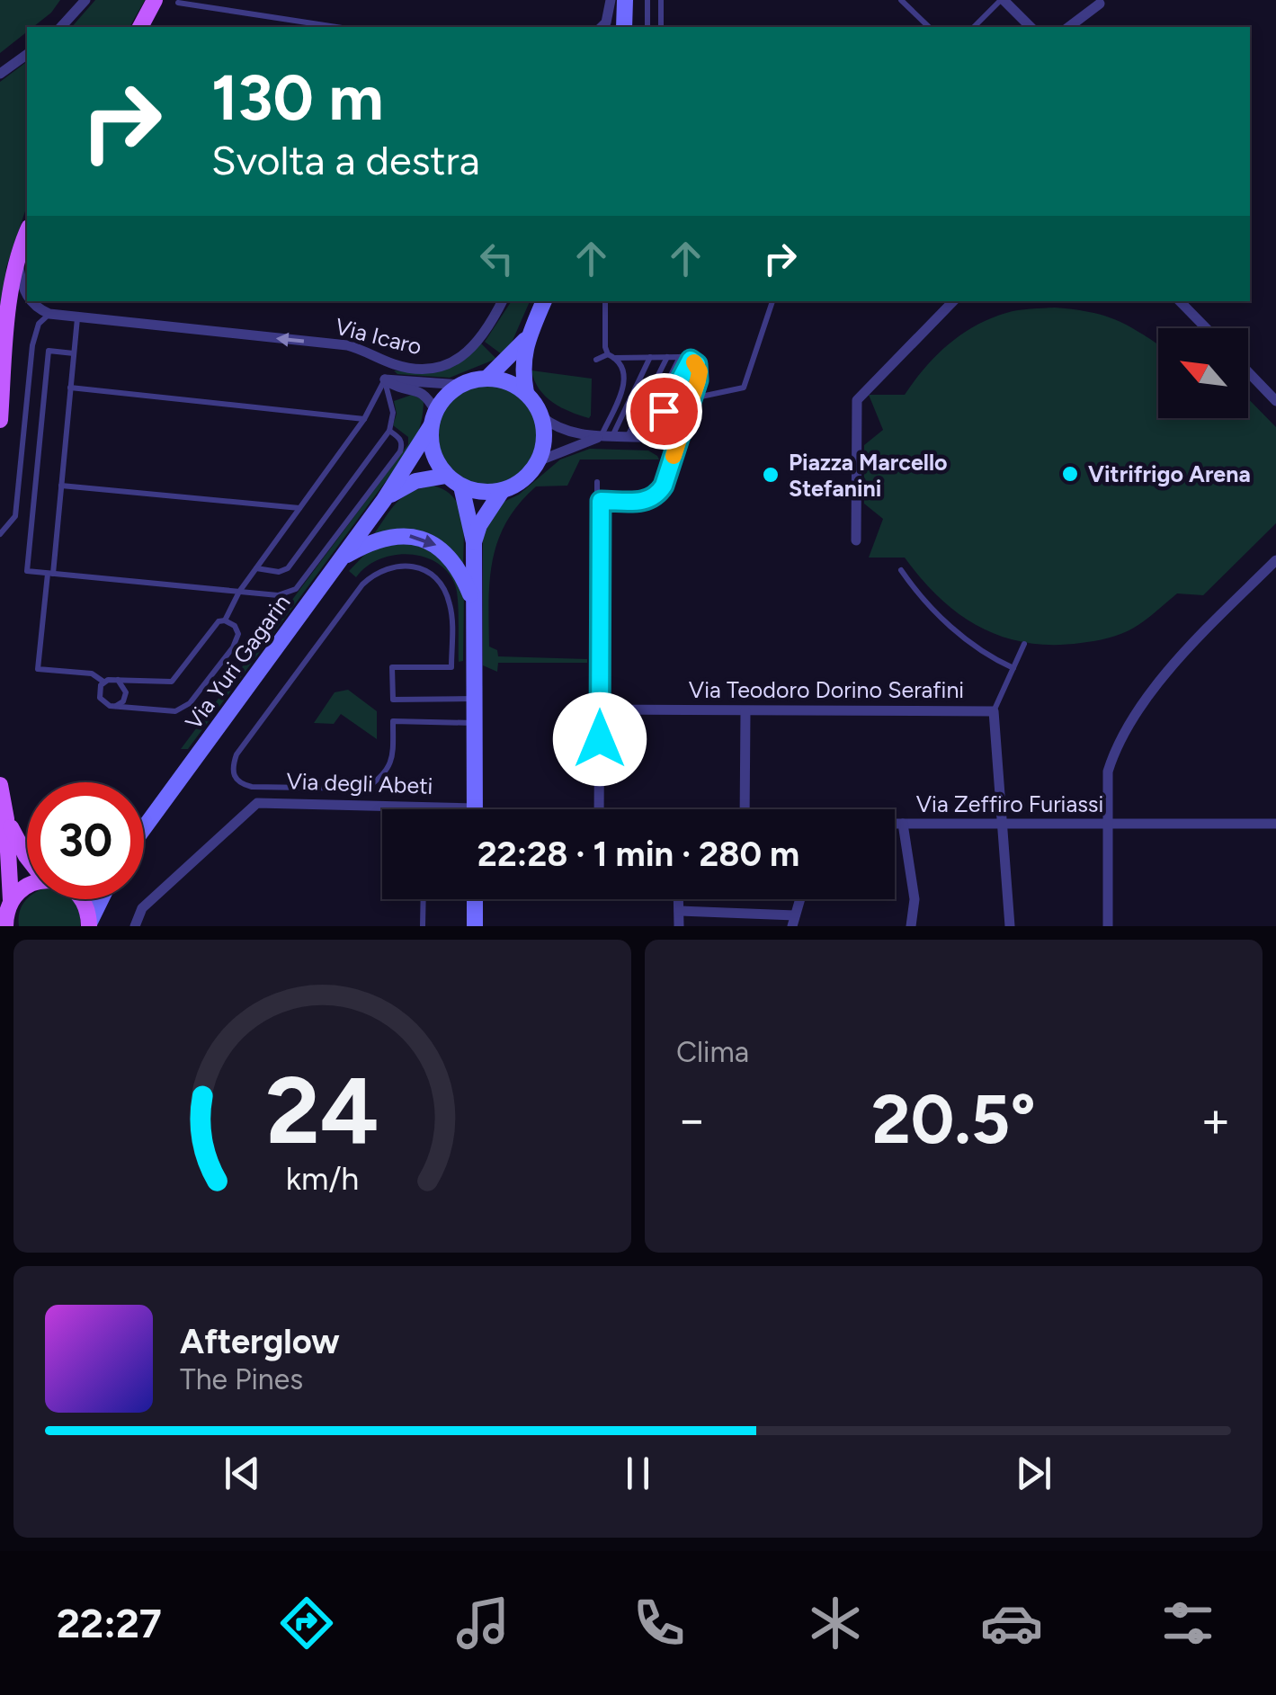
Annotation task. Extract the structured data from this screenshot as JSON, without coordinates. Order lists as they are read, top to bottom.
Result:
{
  "streets": {
    "main road": ["Via Yuri Gagarin"],
    "street": [
      "Via Icaro",
      "Via Teodoro Dorino Serafini",
      "Via degli Abeti",
      "Via Zeffiro Furiassi"
    ]
  },
  "crossings": [
    ["Via Teodoro Dorino Serafini", "Via Zeffiro Furiassi"]
  ],
  "one_way": ["Via Icaro"],
  "places": ["Vitrifrigo Arena", "Piazza Marcello Stefanini"],
  "north": "top left",
  "page": {
    "turn": ["130 m", "Svolta a destra"],
    "limit": "30",
    "trip": "22:28 · 1 min · 280 m",
    "tile": "Clima",
    "heat": ["−", "20.5°", "+"],
    "song": ["Afterglow", "The Pines"],
    "tabs": "22:27",
    "gauge": ["24", "km/h"]
  }
}
